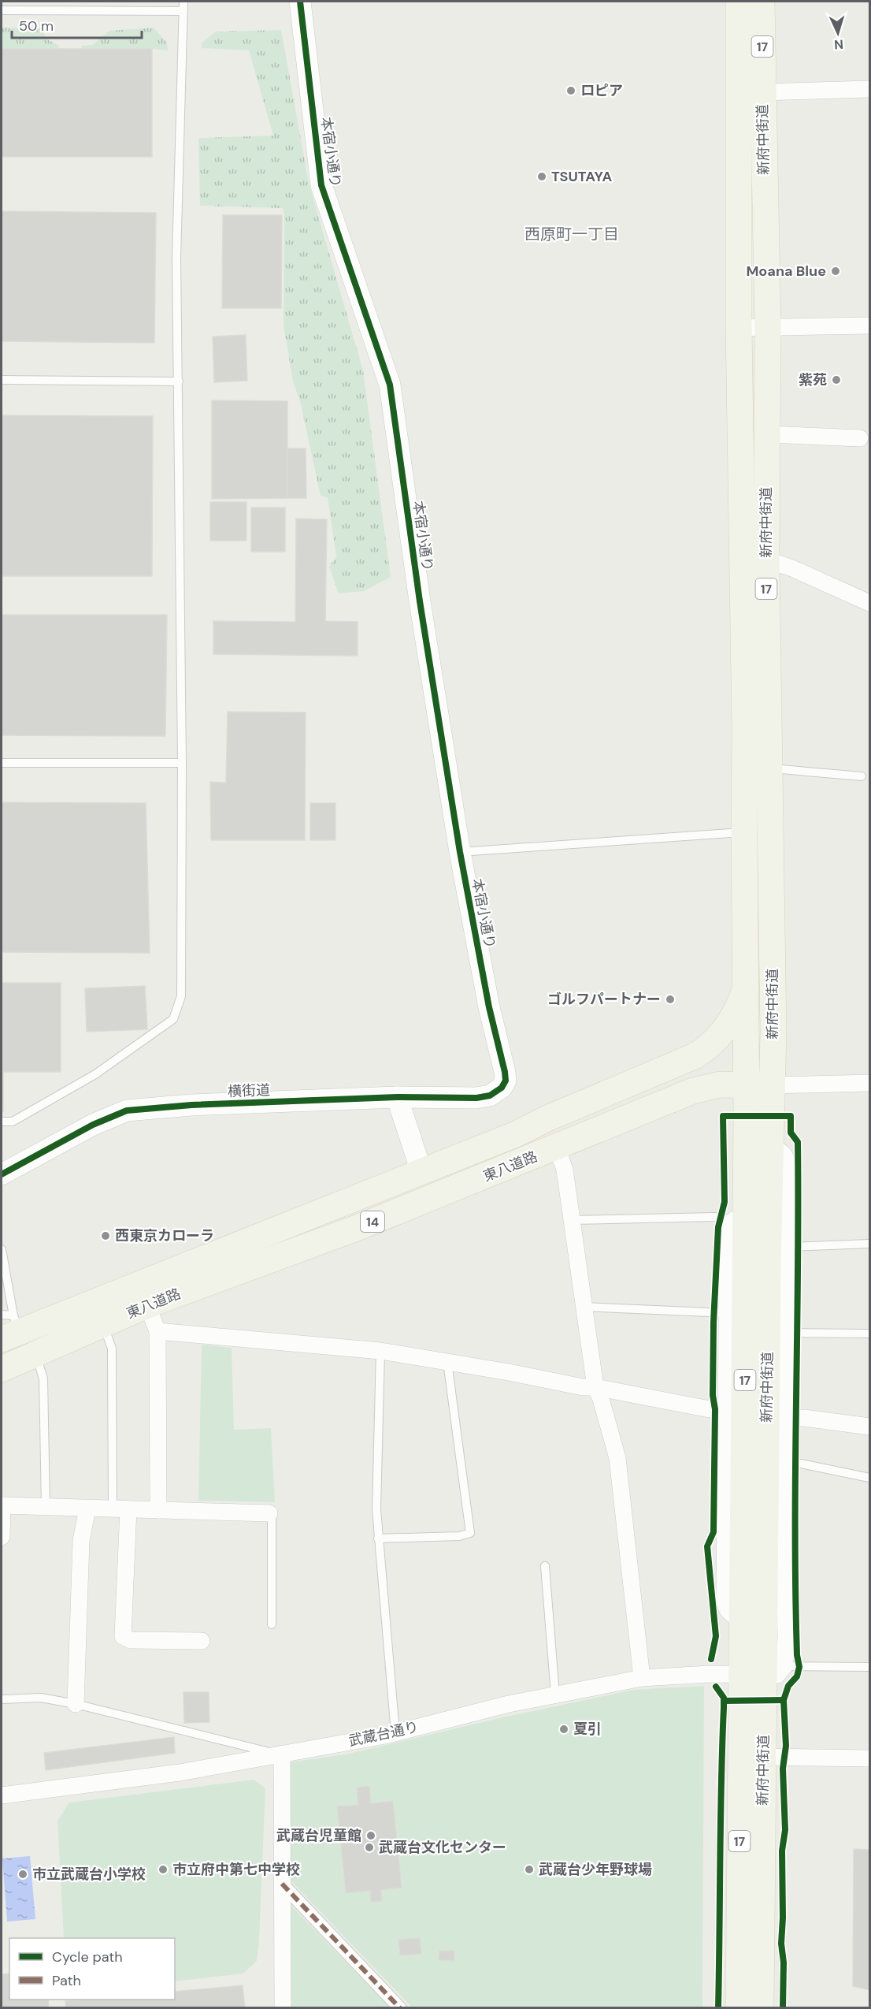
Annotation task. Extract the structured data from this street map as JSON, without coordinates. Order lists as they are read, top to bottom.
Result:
{
  "streets": {
    "main road": [
      "17",
      "新府中街道",
      "東八道路",
      "14"
    ],
    "street": ["本宿小通り", "横街道", "武蔵台通り"]
  },
  "crossings": [
    ["新府中街道", "東八道路"],
    ["新府中街道", "武蔵台通り"],
    ["本宿小通り", "横街道"]
  ],
  "districts": ["西原町一丁目"],
  "places": [
    "ロピア",
    "TSUTAYA",
    "Moana Blue",
    "紫苑",
    "ゴルフパートナー",
    "西東京カローラ",
    "夏引",
    "武蔵台児童館",
    "武蔵台文化センター",
    "市立府中第七中学校",
    "武蔵台少年野球場",
    "市立武蔵台小学校"
  ],
  "legend": ["Cycle path", "Path"],
  "scale_bar": "50 m",
  "north": "bottom"
}
